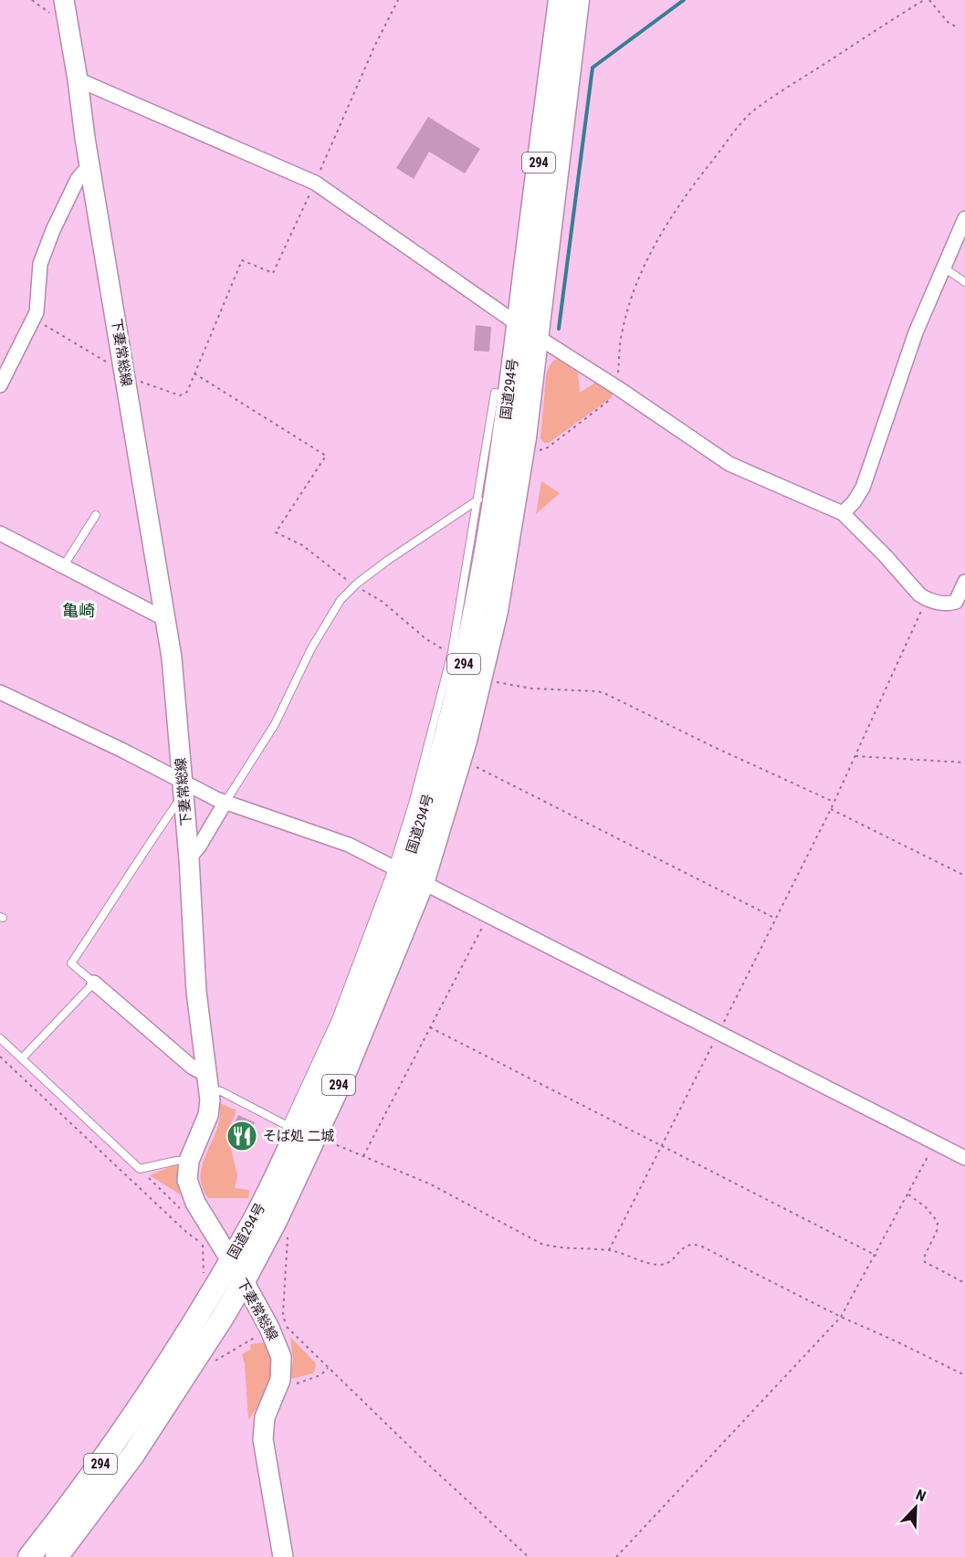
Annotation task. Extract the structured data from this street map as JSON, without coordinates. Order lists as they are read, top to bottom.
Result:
{
  "streets": {
    "highway": ["294", "国道294号"],
    "main road": ["下妻常総線"]
  },
  "crossings": [
    ["下妻常総線", "国道294号"]
  ],
  "districts": ["亀崎"],
  "places": {
    "restaurant": ["そば処 二城"]
  },
  "north": "top right"
}
